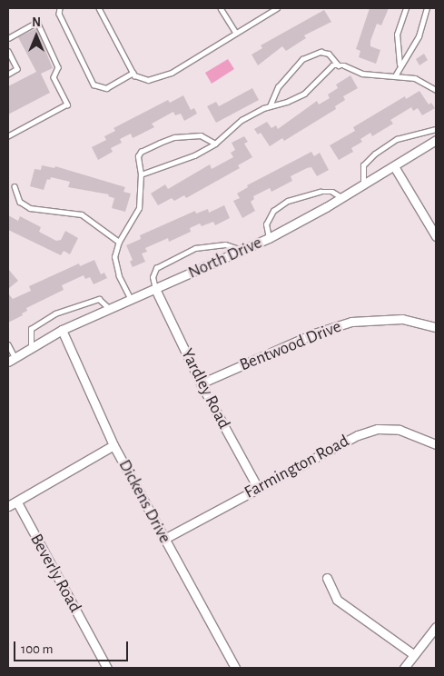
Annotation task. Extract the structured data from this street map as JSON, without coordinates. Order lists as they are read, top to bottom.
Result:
{
  "streets": {
    "street": [
      "North Drive",
      "Bentwood Drive",
      "Yardley Road",
      "Farmington Road",
      "Dickens Drive",
      "Beverly Road"
    ]
  },
  "crossings": [
    ["North Drive", "Yardley Road"],
    ["North Drive", "Dickens Drive"],
    ["Bentwood Drive", "Yardley Road"],
    ["Yardley Road", "Farmington Road"],
    ["Farmington Road", "Dickens Drive"]
  ],
  "scale_bar": "100 m",
  "north": "top"
}
